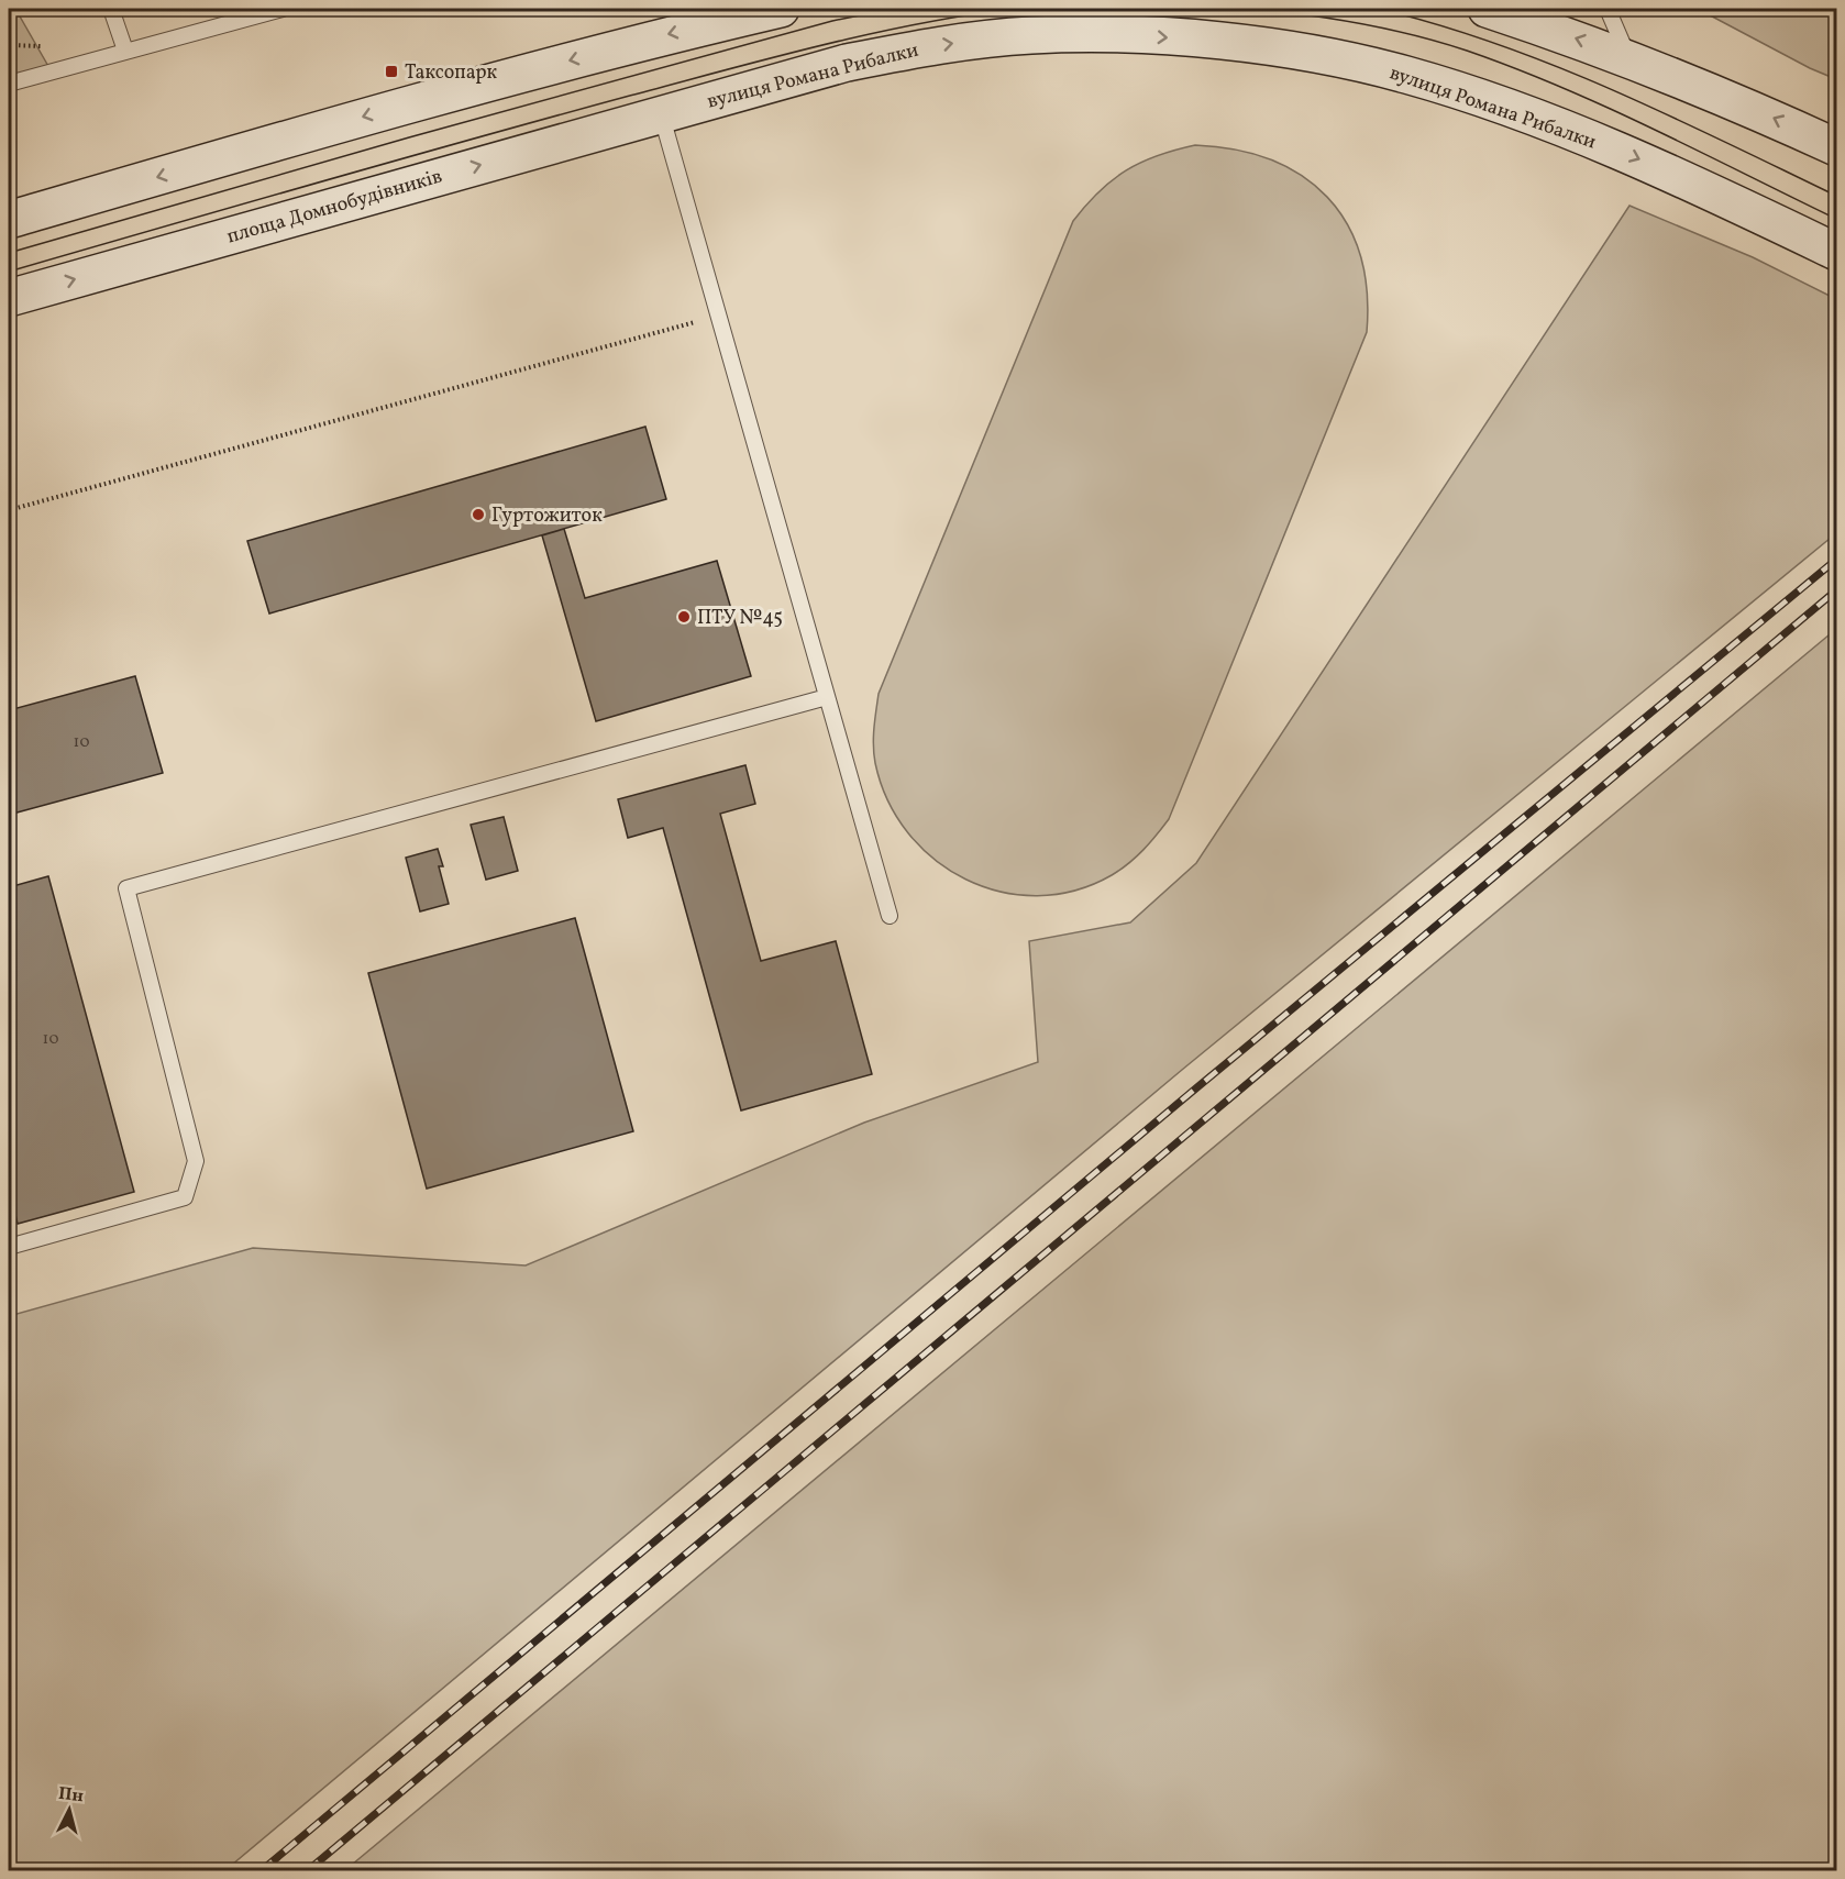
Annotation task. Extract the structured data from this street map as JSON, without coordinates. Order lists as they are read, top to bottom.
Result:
{
  "streets": {
    "main road": ["вулиця Романа Рибалки", "площа Домнобудівників"]
  },
  "crossings": [
    ["вулиця Романа Рибалки", "площа Домнобудівників"]
  ],
  "places": {
    "transit": ["Таксопарк"],
    "other": ["Гуртожиток", "ПТУ №45"]
  },
  "house_numbers": ["10", "10"],
  "north": "top"
}
